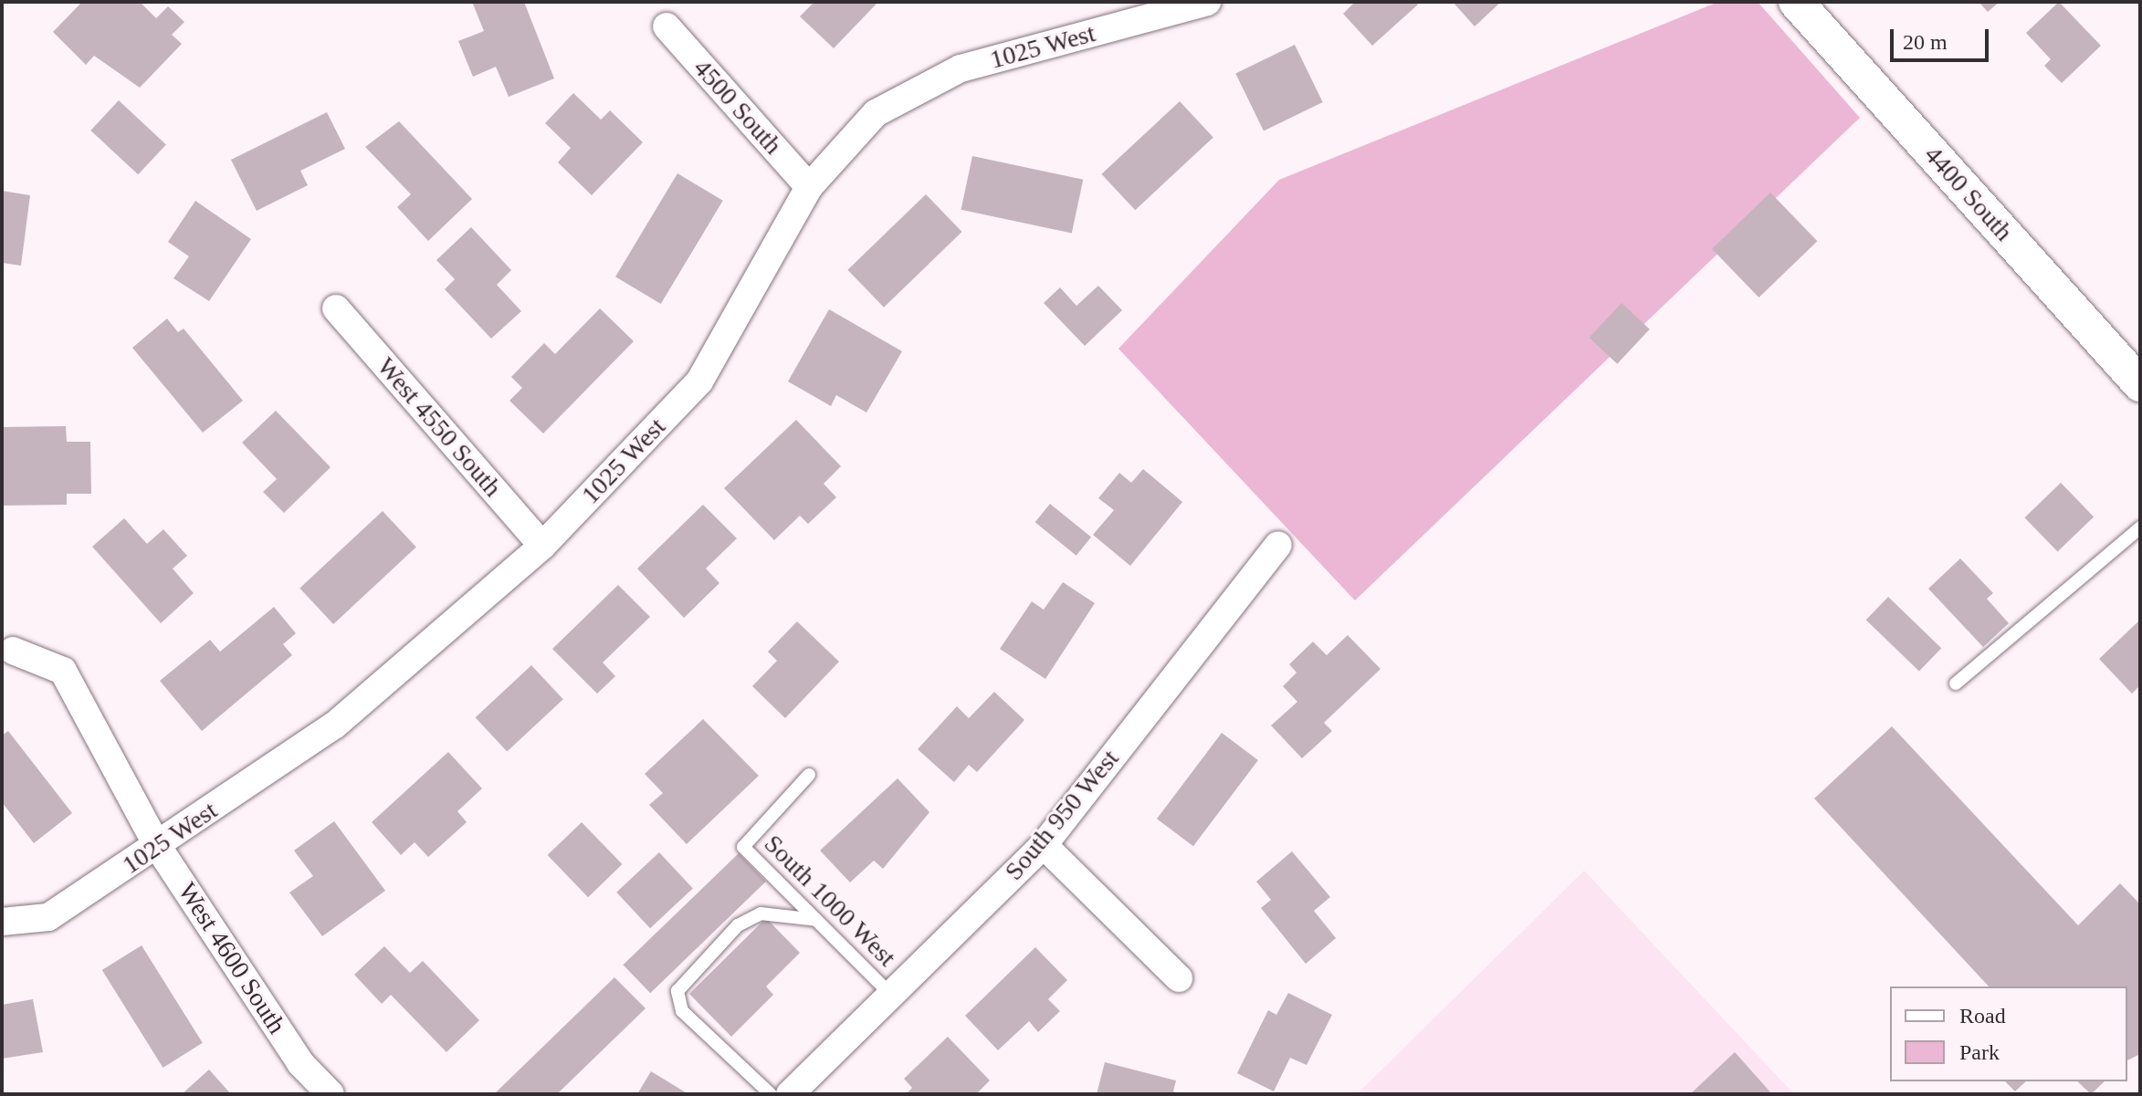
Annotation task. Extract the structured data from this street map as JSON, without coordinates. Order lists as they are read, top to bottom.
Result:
{
  "streets": {
    "street": [
      "1025 West",
      "4500 South",
      "4400 South",
      "West 4550 South",
      "South 950 West",
      "West 4600 South"
    ],
    "lane": ["South 1000 West"]
  },
  "crossings": [
    ["1025 West", "4500 South"],
    ["1025 West", "West 4550 South"],
    ["1025 West", "West 4600 South"],
    ["South 950 West", "South 1000 West"]
  ],
  "legend": ["Road", "Park"],
  "scale_bar": "20 m"
}
